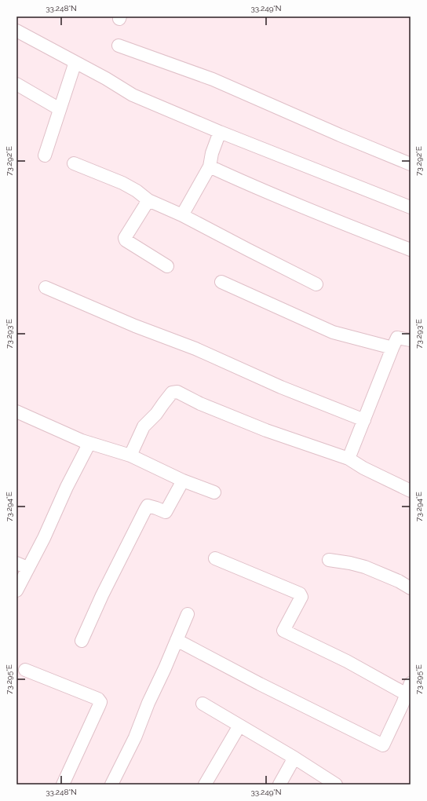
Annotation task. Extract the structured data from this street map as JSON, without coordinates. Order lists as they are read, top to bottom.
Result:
{
  "coordinates": [
    "33.248°N",
    "33.249°N",
    "73.292°E",
    "73.293°E",
    "73.294°E",
    "73.295°E"
  ]
}
